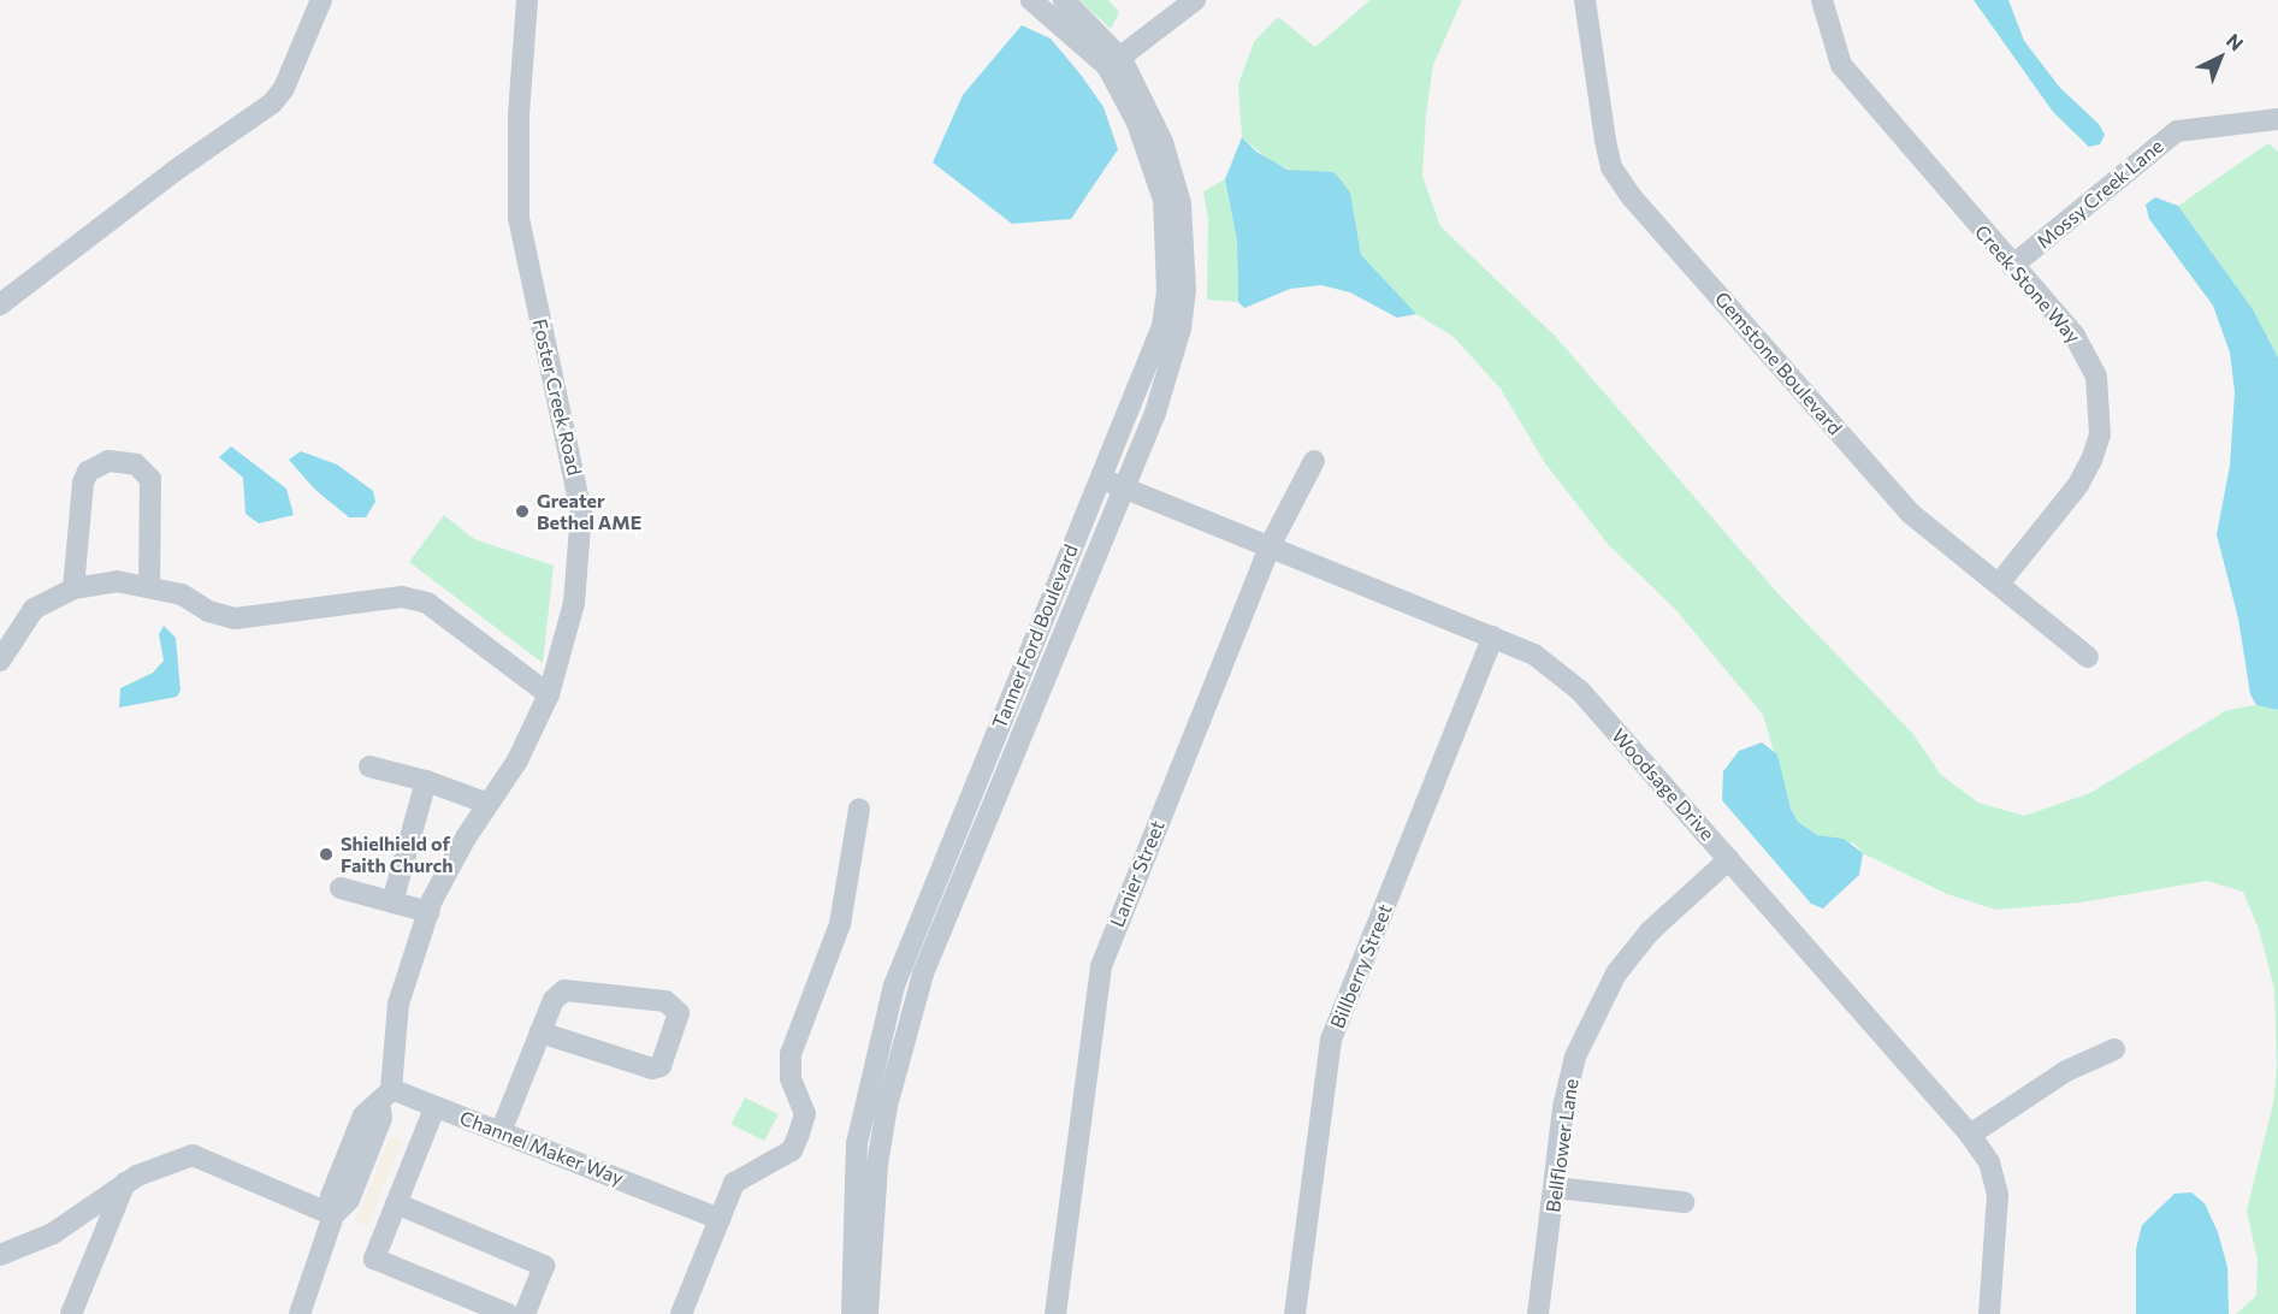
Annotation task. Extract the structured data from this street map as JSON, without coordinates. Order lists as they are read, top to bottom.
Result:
{
  "streets": {
    "street": [
      "Mossy Creek Lane",
      "Creek Stone Way",
      "Gemstone Boulevard",
      "Foster Creek Road",
      "Tanner Ford Boulevard",
      "Woodsage Drive",
      "Lanier Street",
      "Billberry Street",
      "Bellflower Lane",
      "Channel Maker Way"
    ]
  },
  "crossings": [
    ["Mossy Creek Lane", "Creek Stone Way"],
    ["Creek Stone Way", "Gemstone Boulevard"],
    ["Foster Creek Road", "Channel Maker Way"],
    ["Tanner Ford Boulevard", "Woodsage Drive"],
    ["Woodsage Drive", "Lanier Street"],
    ["Woodsage Drive", "Billberry Street"],
    ["Woodsage Drive", "Bellflower Lane"]
  ],
  "places": ["Greater Bethel AME", "Shielhield of Faith Church"],
  "north": "top right"
}
